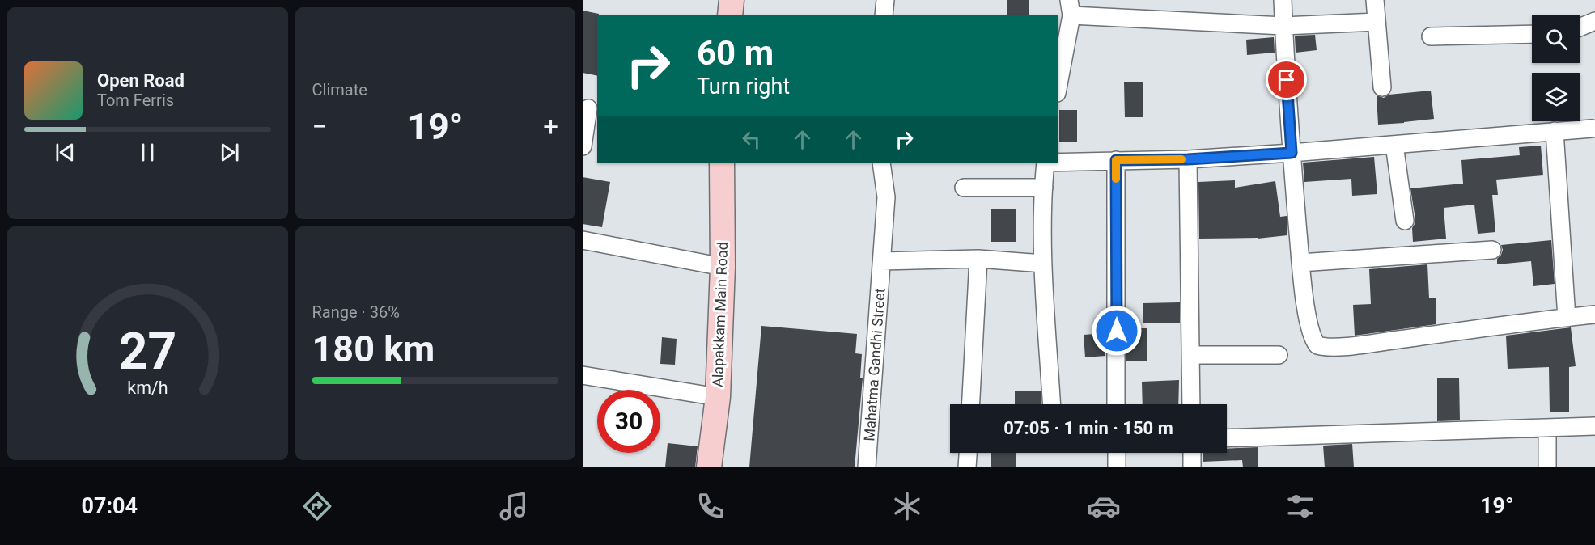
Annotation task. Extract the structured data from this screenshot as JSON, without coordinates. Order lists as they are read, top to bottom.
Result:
{
  "streets": {
    "main road": ["Alapakkam Main Road"],
    "street": ["Mahatma Gandhi Street"]
  },
  "page": {
    "tile": [
      "Climate",
      ["Range · 36%", "180 km"]
    ],
    "turn": ["60 m", "Turn right"],
    "song": ["Open Road", "Tom Ferris"],
    "heat": ["−", "19°", "+"],
    "limit": "30",
    "trip": "07:05 · 1 min · 150 m",
    "tabs": ["07:04", "19°"],
    "gauge": ["27", "km/h"]
  }
}
